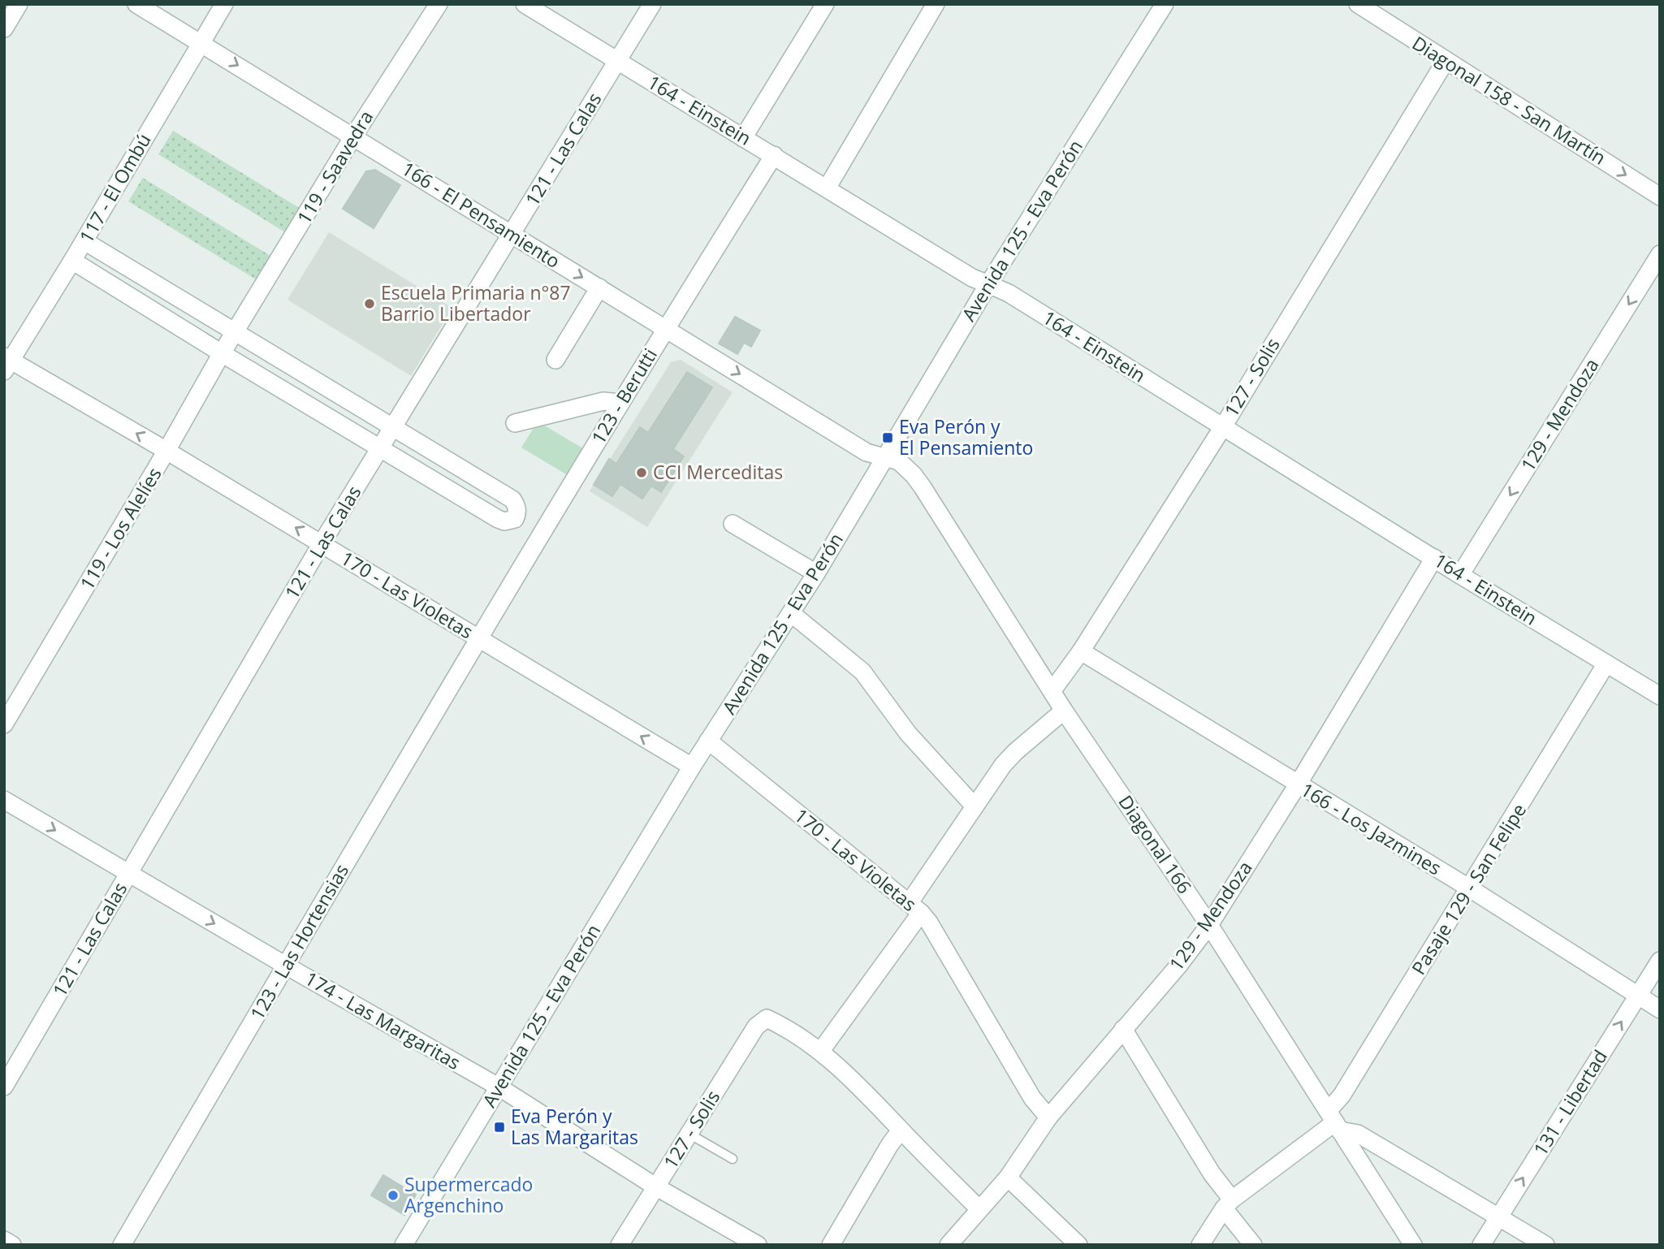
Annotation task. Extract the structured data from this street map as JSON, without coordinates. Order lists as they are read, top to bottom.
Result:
{
  "streets": {
    "street": [
      "Diagonal 158 - San Martín",
      "164 - Einstein",
      "121 - Las Calas",
      "119 - Saavedra",
      "117 - El Ombú",
      "166 - El Pensamiento",
      "Avenida 125 - Eva Perón",
      "127 - Solis",
      "123 - Berutti",
      "129 - Mendoza",
      "119 - Los Alelíes",
      "170 - Las Violetas",
      "166 - Los Jazmines",
      "Diagonal 166",
      "Pasaje 129 - San Felipe",
      "123 - Las Hortensias",
      "174 - Las Margaritas",
      "131 - Libertad"
    ]
  },
  "crossings": [
    ["Diagonal 158 - San Martín", "127 - Solis"],
    ["164 - Einstein", "121 - Las Calas"],
    ["164 - Einstein", "Avenida 125 - Eva Perón"],
    ["164 - Einstein", "127 - Solis"],
    ["164 - Einstein", "123 - Berutti"],
    ["164 - Einstein", "129 - Mendoza"],
    ["164 - Einstein", "Pasaje 129 - San Felipe"],
    ["121 - Las Calas", "166 - El Pensamiento"],
    ["121 - Las Calas", "170 - Las Violetas"],
    ["121 - Las Calas", "174 - Las Margaritas"],
    ["119 - Saavedra", "166 - El Pensamiento"],
    ["119 - Saavedra", "119 - Los Alelíes"],
    ["117 - El Ombú", "166 - El Pensamiento"],
    ["117 - El Ombú", "170 - Las Violetas"],
    ["166 - El Pensamiento", "Avenida 125 - Eva Perón"],
    ["166 - El Pensamiento", "123 - Berutti"],
    ["166 - El Pensamiento", "Diagonal 166"],
    ["Avenida 125 - Eva Perón", "170 - Las Violetas"],
    ["Avenida 125 - Eva Perón", "Diagonal 166"],
    ["Avenida 125 - Eva Perón", "174 - Las Margaritas"],
    ["127 - Solis", "166 - Los Jazmines"],
    ["127 - Solis", "Diagonal 166"],
    ["127 - Solis", "174 - Las Margaritas"],
    ["123 - Berutti", "170 - Las Violetas"],
    ["123 - Berutti", "123 - Las Hortensias"],
    ["129 - Mendoza", "170 - Las Violetas"],
    ["129 - Mendoza", "166 - Los Jazmines"],
    ["129 - Mendoza", "Diagonal 166"],
    ["119 - Los Alelíes", "170 - Las Violetas"],
    ["170 - Las Violetas", "123 - Las Hortensias"],
    ["166 - Los Jazmines", "Pasaje 129 - San Felipe"],
    ["166 - Los Jazmines", "131 - Libertad"],
    ["Diagonal 166", "Pasaje 129 - San Felipe"],
    ["123 - Las Hortensias", "174 - Las Margaritas"]
  ],
  "one_way": [
    "Diagonal 158 - San Martín",
    "166 - El Pensamiento",
    "174 - Las Margaritas",
    "131 - Libertad"
  ],
  "places": {
    "other": ["Escuela Primaria n°87 Barrio Libertador", "CCI Merceditas", "Supermercado Argenchino"],
    "transit": ["Eva Perón y El Pensamiento", "Eva Perón y Las Margaritas"]
  }
}
